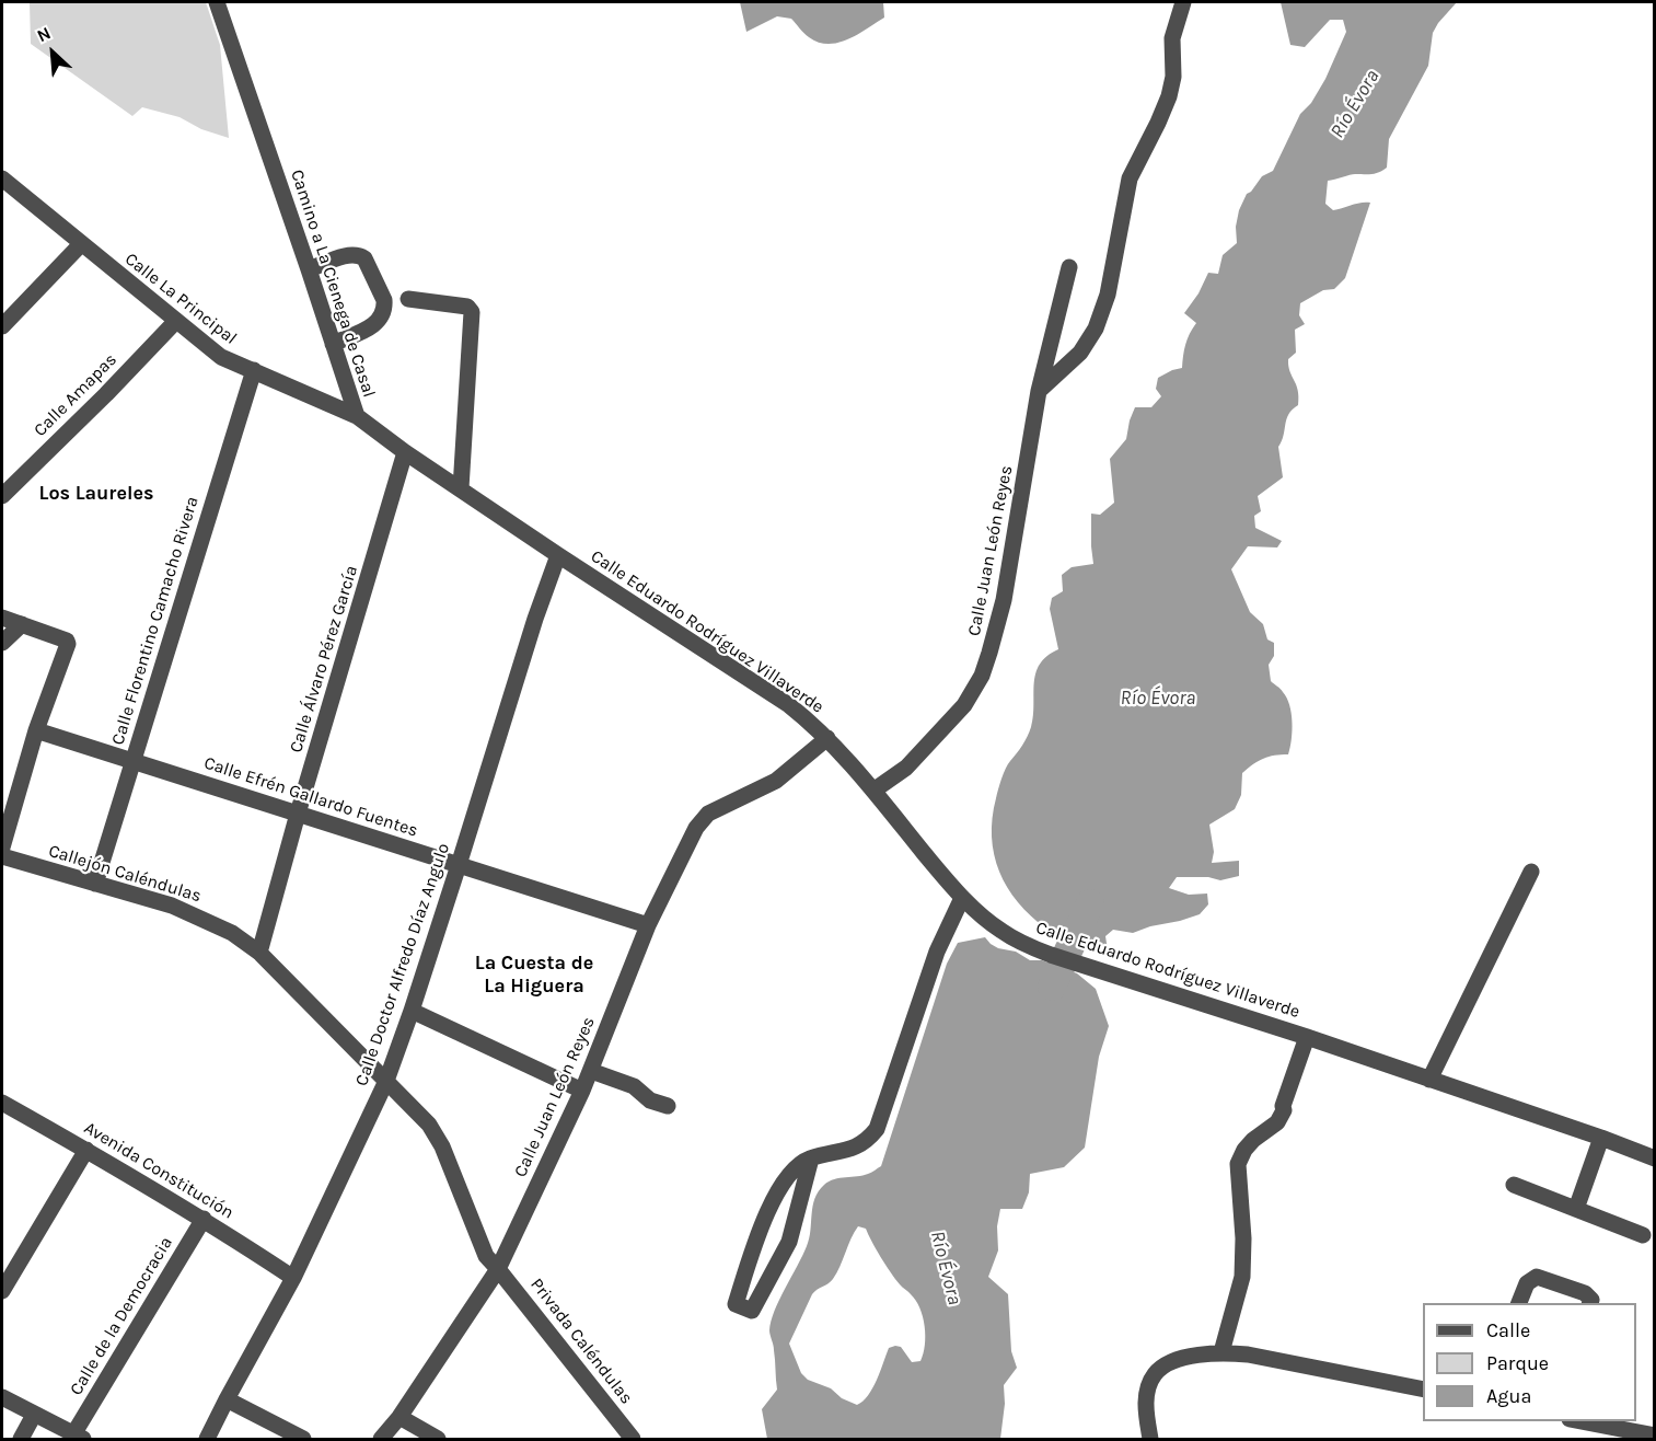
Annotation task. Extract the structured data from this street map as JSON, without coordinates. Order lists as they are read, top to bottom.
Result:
{
  "streets": {
    "street": [
      "Camino a La Cienega de Casal",
      "Calle La Principal",
      "Calle Amapas",
      "Calle Juan León Reyes",
      "Calle Florentino Camacho Rivera",
      "Calle Eduardo Rodríguez Villaverde",
      "Calle Álvaro Pérez García",
      "Calle Efrén Gallardo Fuentes",
      "Callejón Caléndulas",
      "Calle Doctor Alfredo Díaz Angulo",
      "Avenida Constitución",
      "Calle de la Democracia",
      "Privada Caléndulas"
    ]
  },
  "crossings": [
    ["Camino a La Cienega de Casal", "Calle La Principal"],
    ["Camino a La Cienega de Casal", "Calle Eduardo Rodríguez Villaverde"],
    ["Camino a La Cienega de Casal", "Calle Álvaro Pérez García"],
    ["Camino a La Cienega de Casal", "Calle Doctor Alfredo Díaz Angulo"],
    ["Calle La Principal", "Calle Amapas"],
    ["Calle La Principal", "Calle Florentino Camacho Rivera"],
    ["Calle Juan León Reyes", "Calle Eduardo Rodríguez Villaverde"],
    ["Calle Juan León Reyes", "Calle Efrén Gallardo Fuentes"],
    ["Calle Juan León Reyes", "Callejón Caléndulas"],
    ["Calle Juan León Reyes", "Privada Caléndulas"],
    ["Calle Florentino Camacho Rivera", "Calle Efrén Gallardo Fuentes"],
    ["Calle Florentino Camacho Rivera", "Callejón Caléndulas"],
    ["Calle Eduardo Rodríguez Villaverde", "Calle Doctor Alfredo Díaz Angulo"],
    ["Calle Álvaro Pérez García", "Calle Efrén Gallardo Fuentes"],
    ["Calle Álvaro Pérez García", "Callejón Caléndulas"],
    ["Calle Efrén Gallardo Fuentes", "Calle Doctor Alfredo Díaz Angulo"],
    ["Callejón Caléndulas", "Calle Doctor Alfredo Díaz Angulo"],
    ["Callejón Caléndulas", "Privada Caléndulas"],
    ["Calle Doctor Alfredo Díaz Angulo", "Avenida Constitución"],
    ["Avenida Constitución", "Calle de la Democracia"]
  ],
  "districts": ["Los Laureles", "La Cuesta de La Higuera"],
  "water": ["Río Évora"],
  "legend": ["Calle", "Parque", "Agua"],
  "north": "top left"
}
